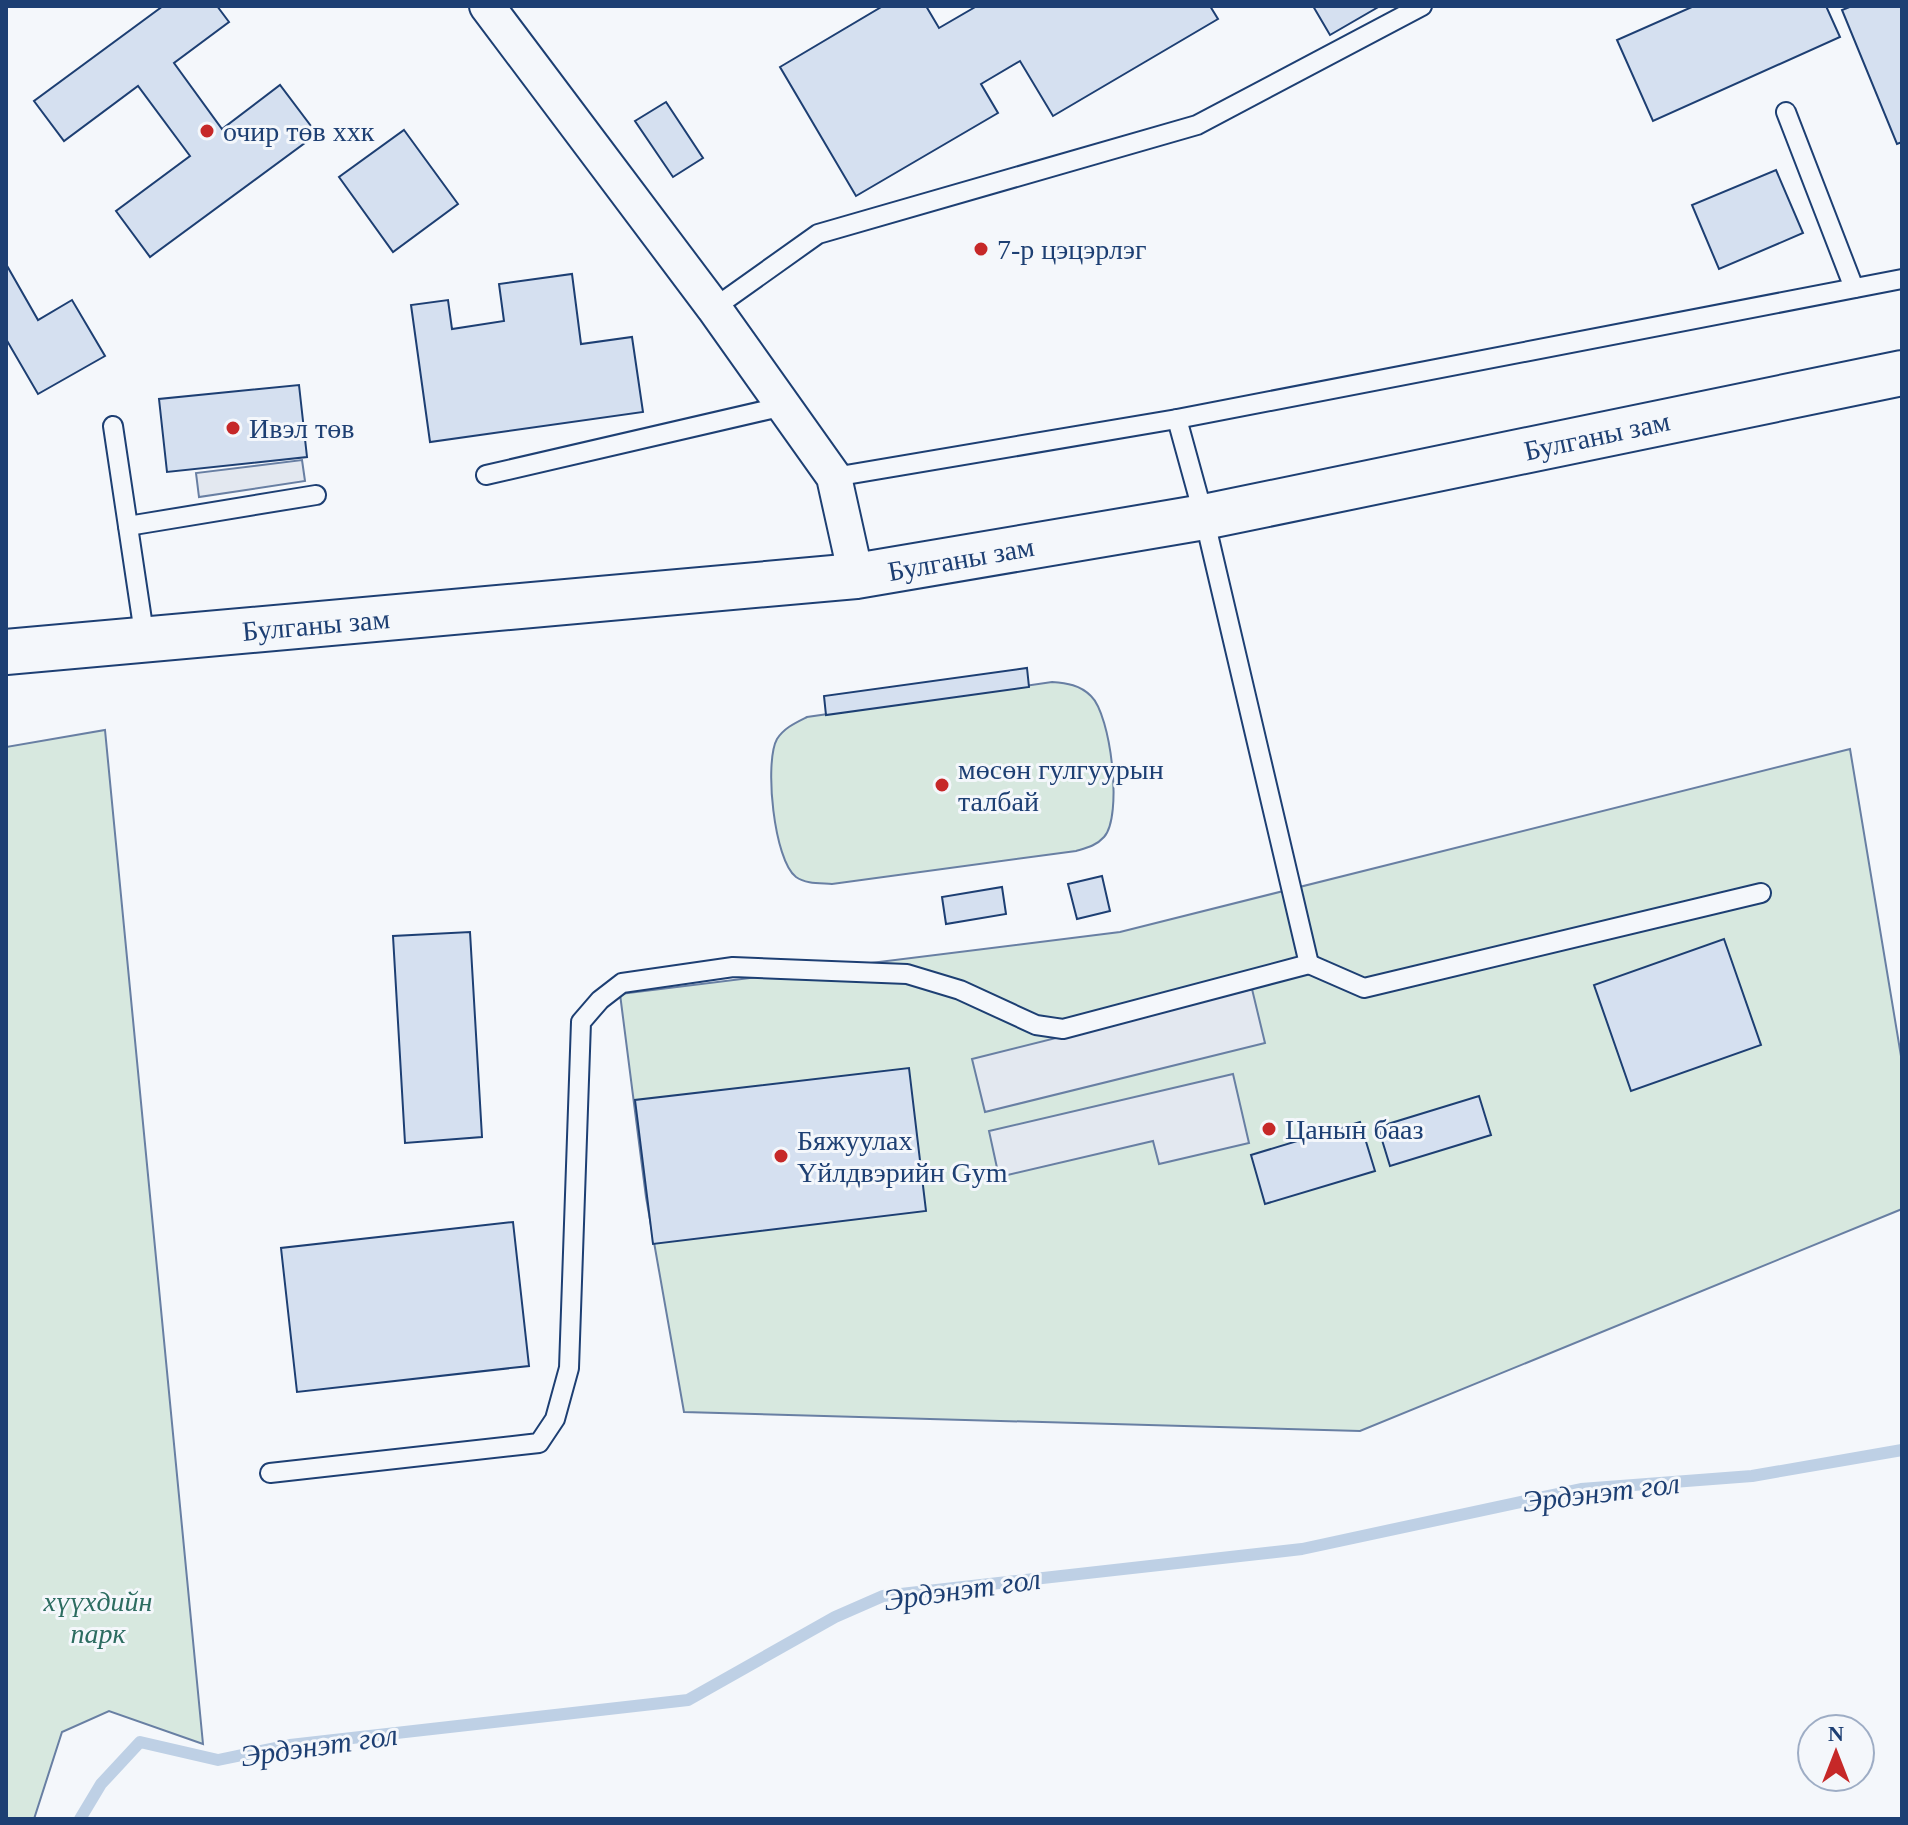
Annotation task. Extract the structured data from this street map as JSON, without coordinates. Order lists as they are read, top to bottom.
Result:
{
  "streets": {
    "highway": ["Булганы зам"]
  },
  "water": ["Эрдэнэт гол"],
  "parks": ["хүүхдийн парк"],
  "places": [
    "очир төв ххк",
    "7-р цэцэрлэг",
    "Ивэл төв",
    "мөсөн гулгуурын талбай",
    "Цанын бааз",
    "Бяжуулах Үйлдвэрийн Gym"
  ],
  "north": "top"
}
